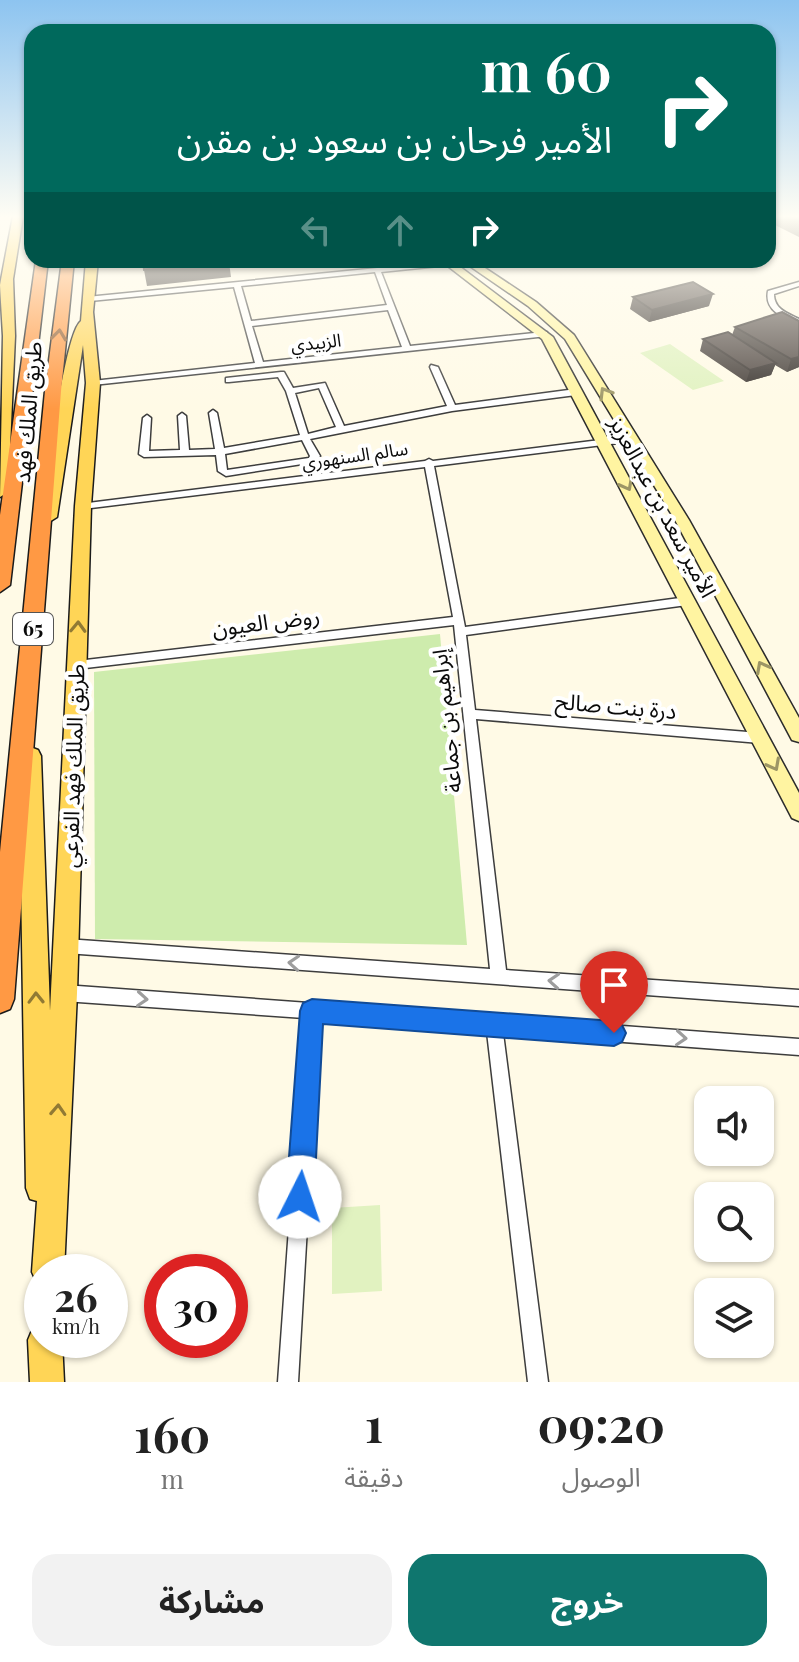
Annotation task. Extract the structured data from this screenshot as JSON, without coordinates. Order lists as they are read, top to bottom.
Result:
{
  "streets": {
    "highway": ["طريق الملك فهد", "65"],
    "main road": ["طريق الملك فهد الفرعي"],
    "street": [
      "الزبيدي",
      "سالم السنهوري",
      "الأمير سعد بن عبدالعزيز",
      "روض العيون",
      "درة بنت صالح",
      "إبراهيم بن جماعة"
    ]
  },
  "crossings": [
    ["الزبيدي", "الأمير سعد بن عبدالعزيز"],
    ["الزبيدي", "طريق الملك فهد الفرعي"],
    ["سالم السنهوري", "الأمير سعد بن عبدالعزيز"],
    ["سالم السنهوري", "إبراهيم بن جماعة"],
    ["سالم السنهوري", "طريق الملك فهد الفرعي"],
    ["الأمير سعد بن عبدالعزيز", "روض العيون"],
    ["الأمير سعد بن عبدالعزيز", "درة بنت صالح"],
    ["روض العيون", "إبراهيم بن جماعة"],
    ["روض العيون", "طريق الملك فهد الفرعي"],
    ["درة بنت صالح", "إبراهيم بن جماعة"]
  ],
  "page": {
    "turn": ["60 m", "الأمير فرحان بن سعود بن مقرن"],
    "speed": "26 km/h",
    "limit": "30",
    "eta": [
      "09:20",
      "الوصول",
      "1",
      "دقيقة",
      "160",
      "m"
    ],
    "buttons": ["خروج", "مشاركة"]
  }
}
